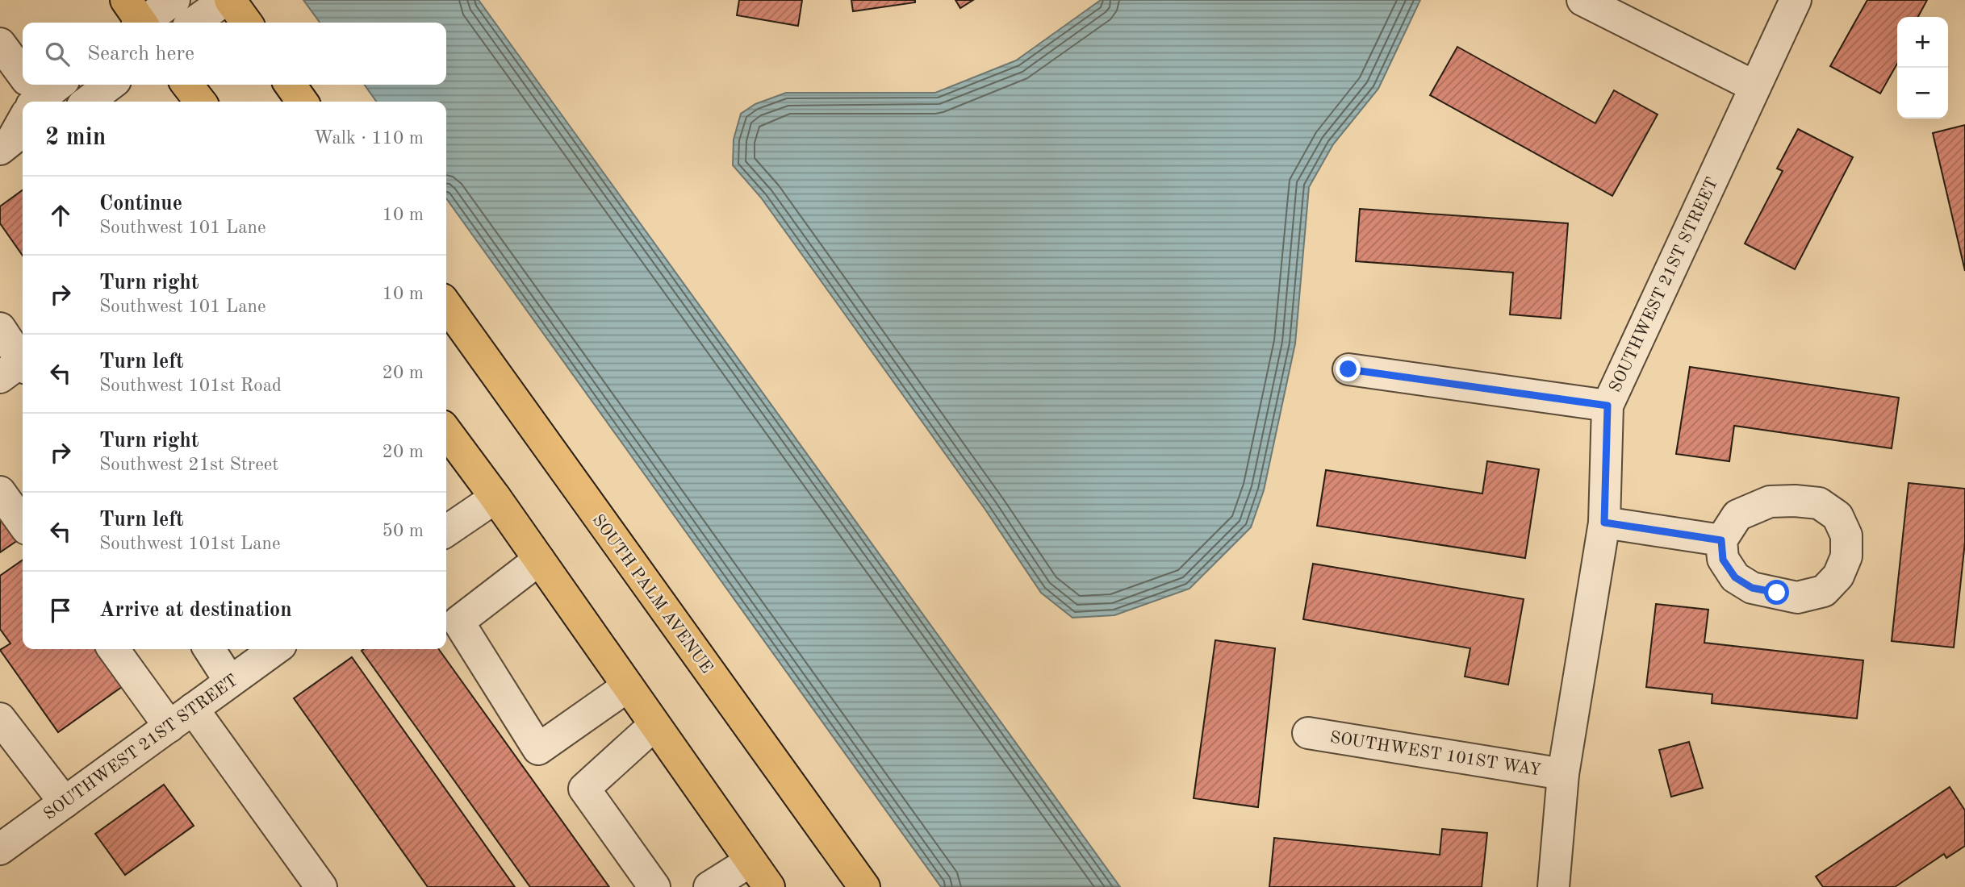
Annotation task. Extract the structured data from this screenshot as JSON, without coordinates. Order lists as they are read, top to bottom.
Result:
{
  "streets": {
    "main road": ["SOUTH PALM AVENUE"],
    "street": ["SOUTHWEST 21ST STREET", "SOUTHWEST 101ST WAY"]
  },
  "crossings": [
    ["SOUTHWEST 21ST STREET", "SOUTHWEST 101ST WAY"]
  ],
  "page": {
    "map_buttons": ["+", "−"],
    "search": "Search here",
    "heading": ["2 min", "Walk · 110 m"],
    "list": [
      ["Continue", "Southwest 101 Lane", "10 m"],
      ["Turn right", "Southwest 101 Lane", "10 m"],
      ["Turn left", "Southwest 101st Road", "20 m"],
      ["Turn right", "Southwest 21st Street", "20 m"],
      ["Turn left", "Southwest 101st Lane", "50 m"],
      "Arrive at destination"
    ]
  }
}
